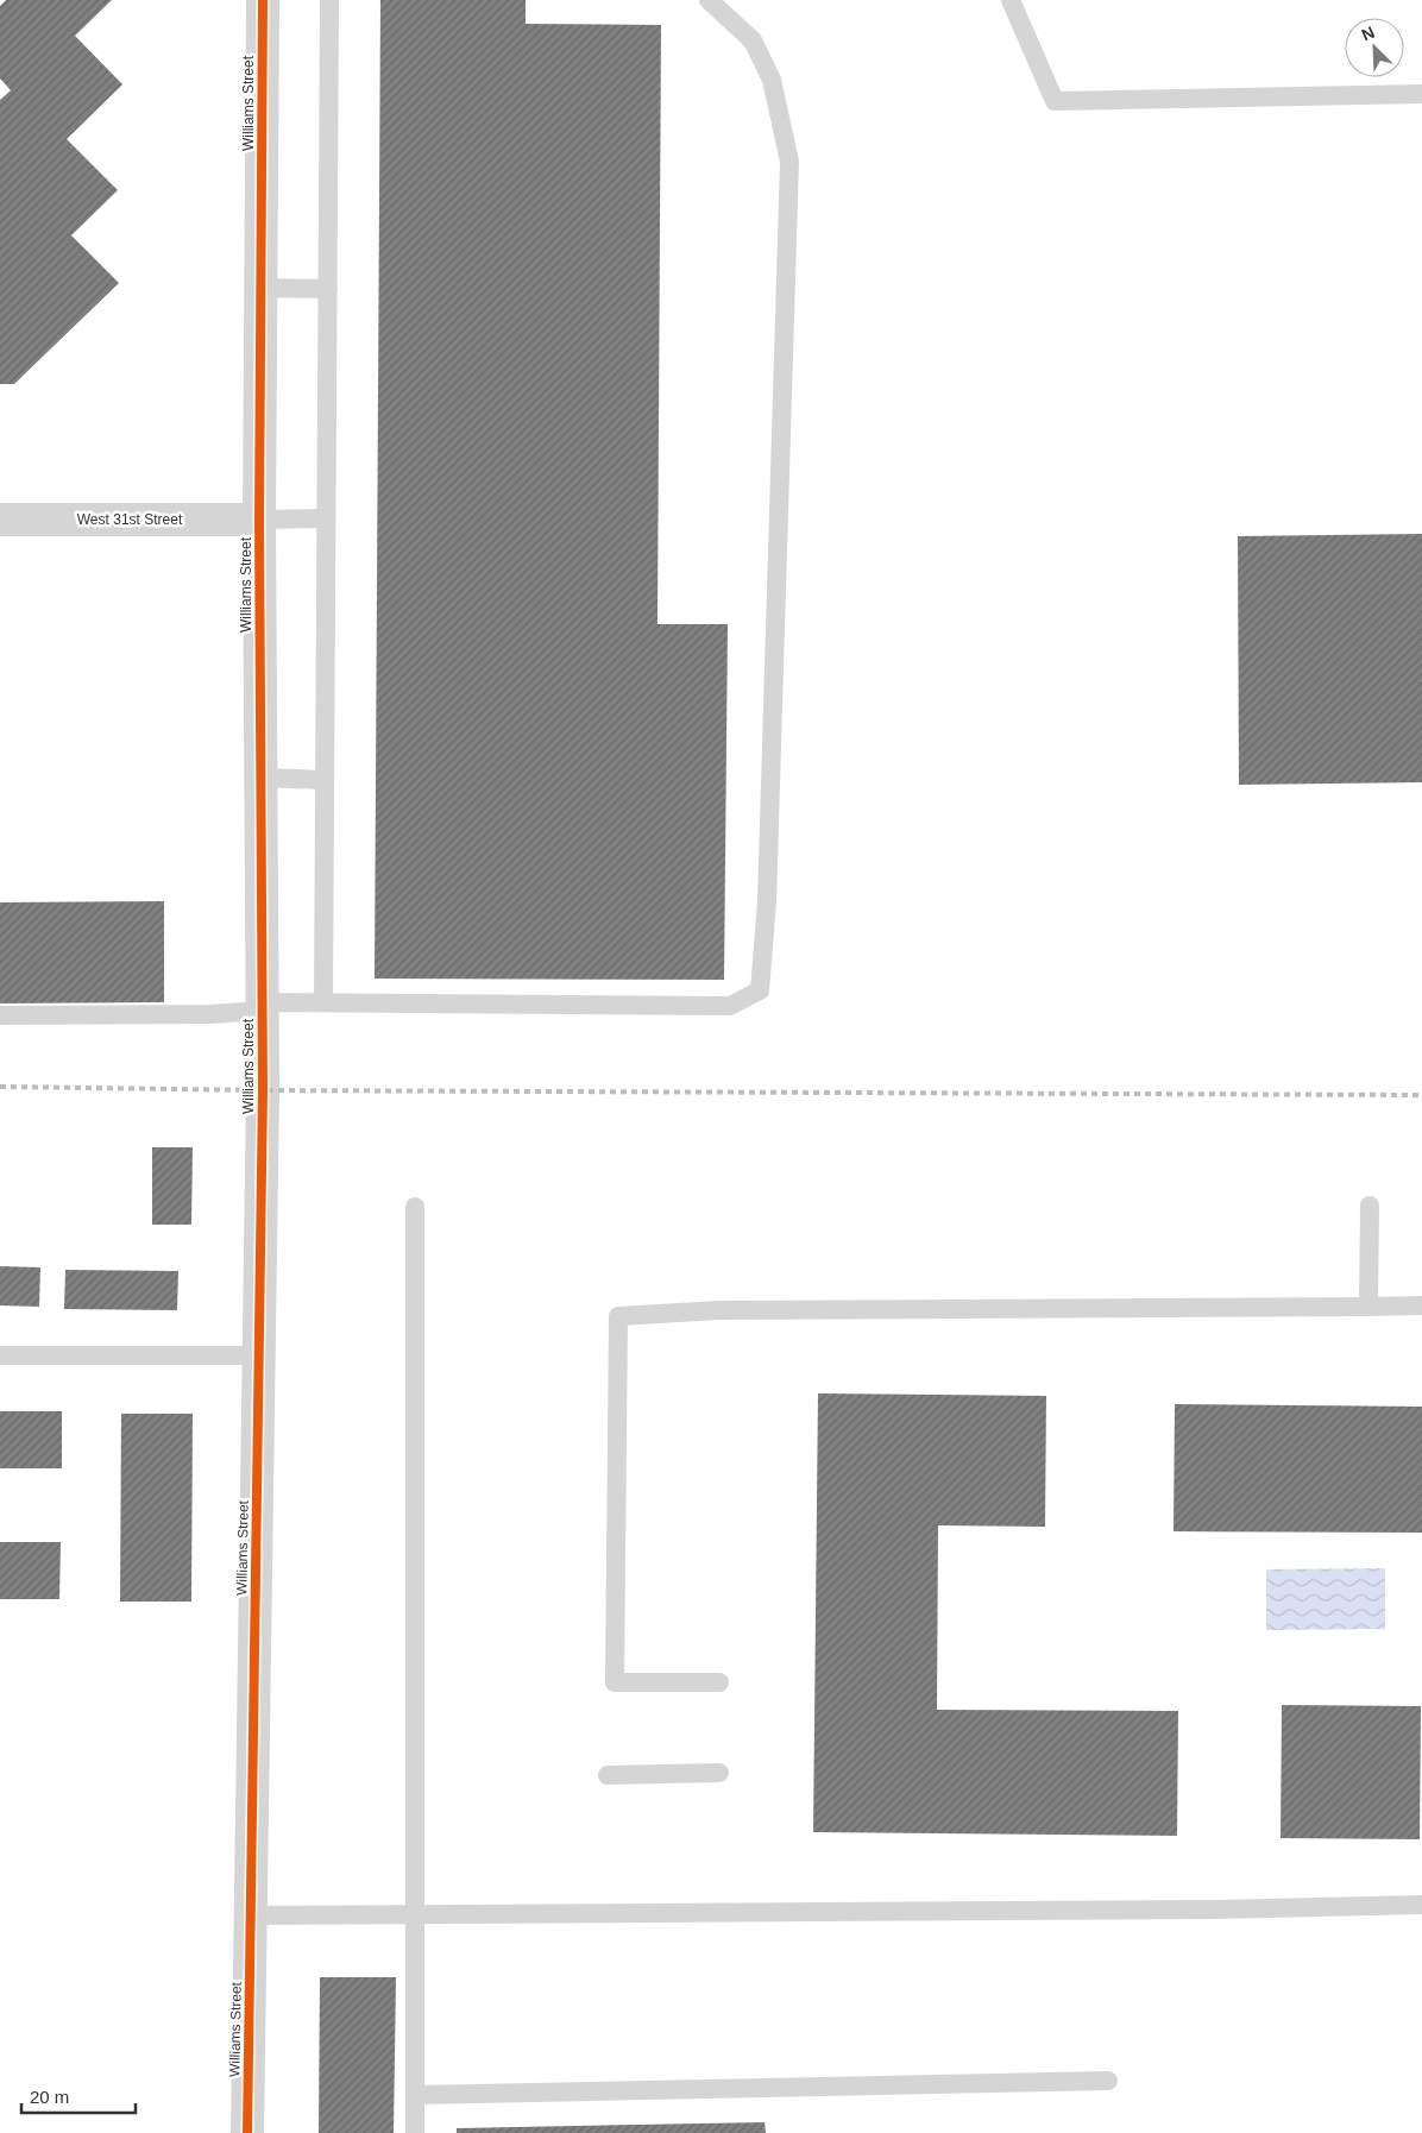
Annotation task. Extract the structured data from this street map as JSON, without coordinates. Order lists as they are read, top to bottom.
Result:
{
  "streets": {
    "street": ["Williams Street", "West 31st Street"]
  },
  "crossings": [
    ["Williams Street", "West 31st Street"]
  ],
  "scale_bar": "20 m",
  "north": "top left"
}
